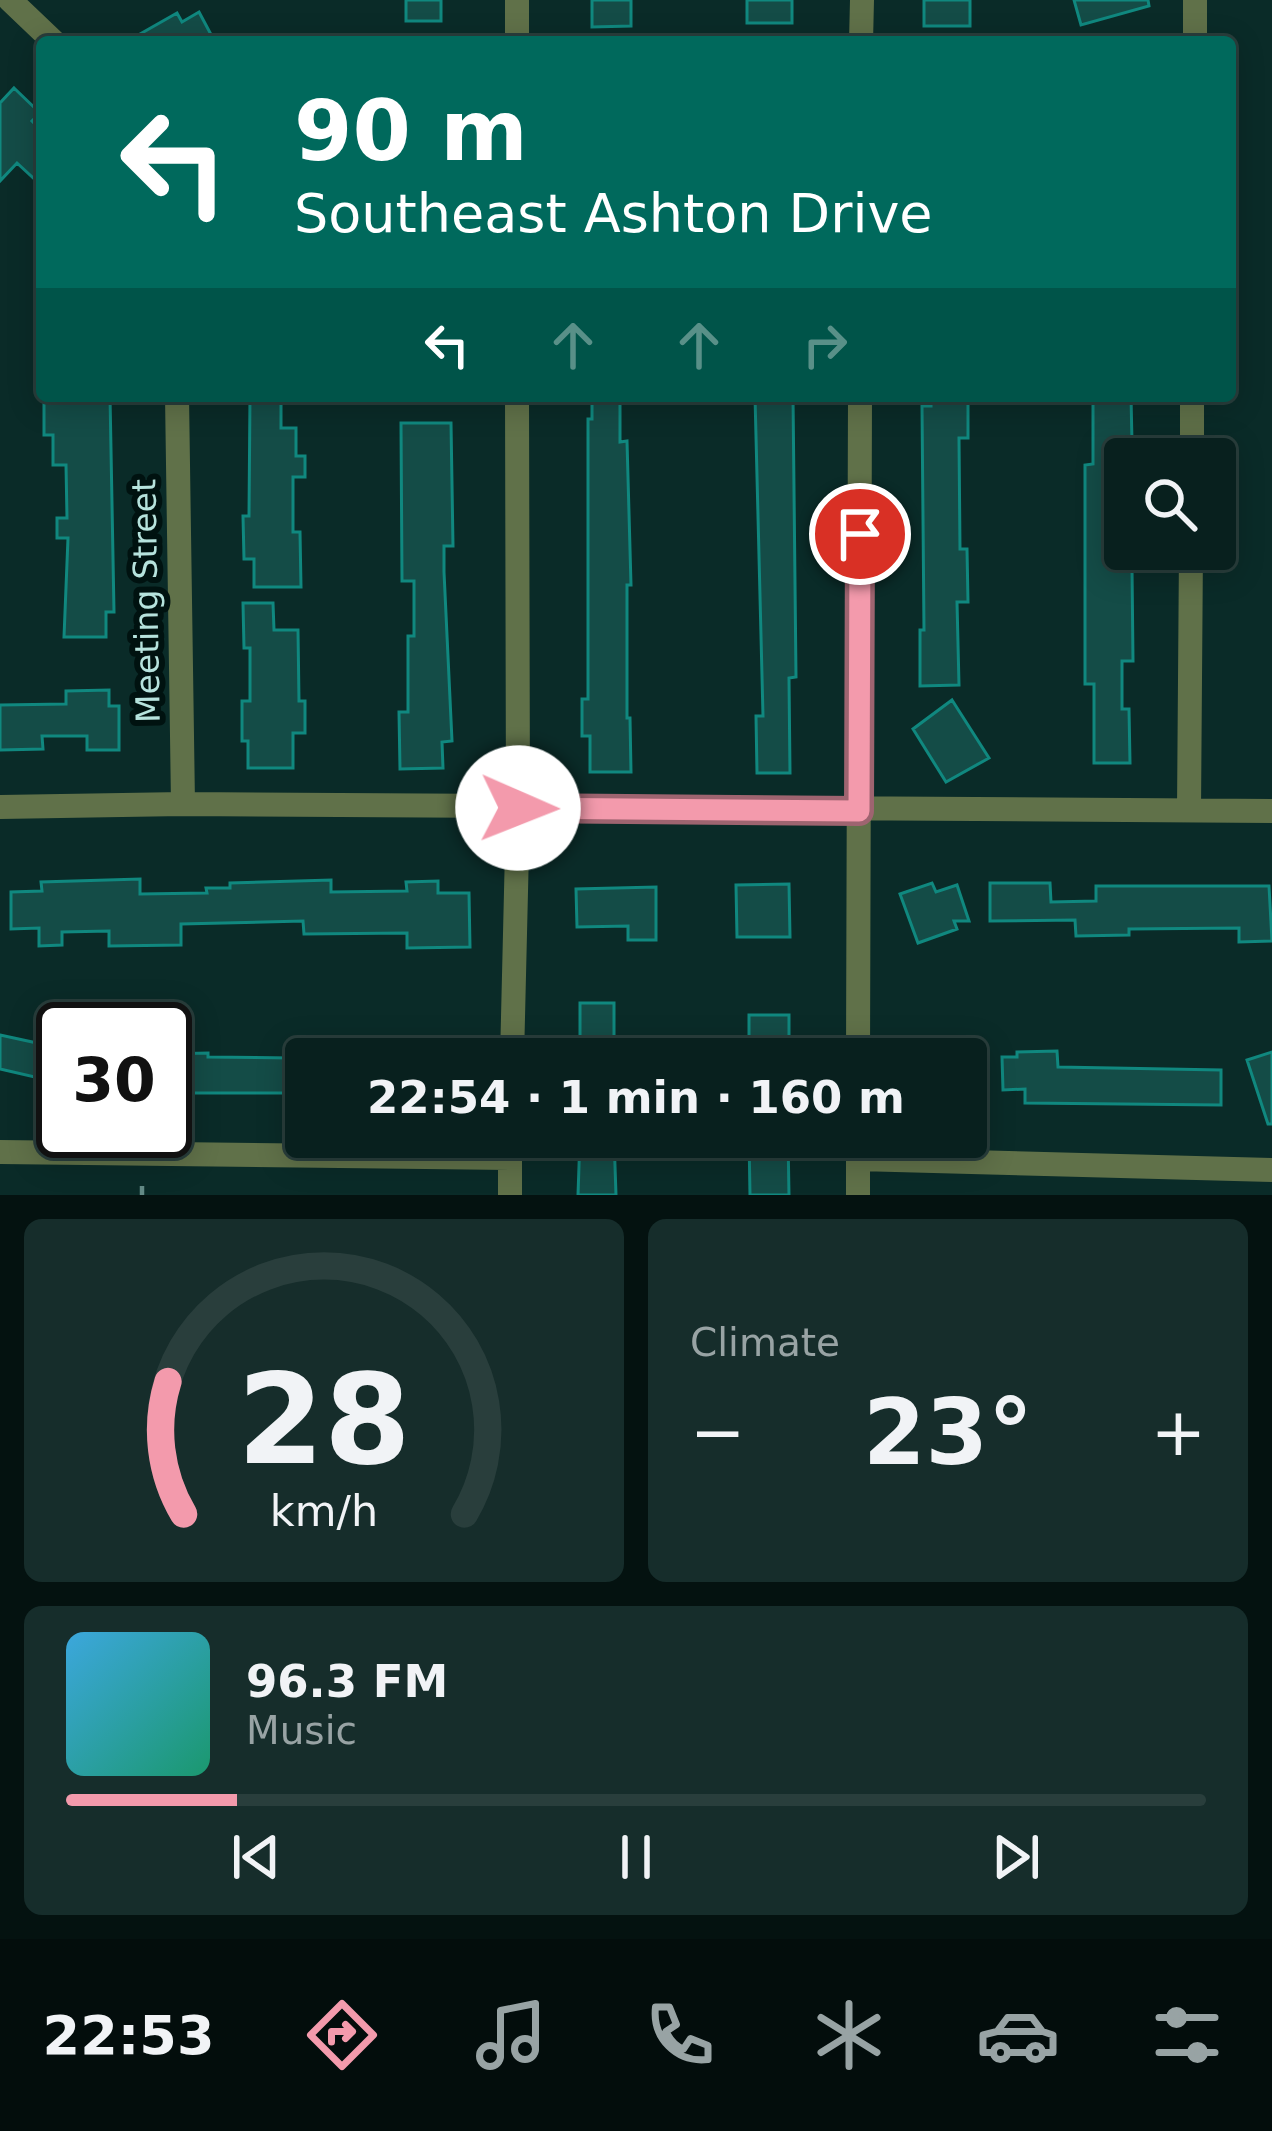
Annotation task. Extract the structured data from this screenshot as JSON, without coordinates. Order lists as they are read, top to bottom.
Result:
{
  "streets": {
    "street": ["Meeting Street"]
  },
  "page": {
    "turn": ["90 m", "Southeast Ashton Drive"],
    "limit": "30",
    "trip": "22:54 · 1 min · 160 m",
    "tile": "Climate",
    "heat": ["−", "23°", "+"],
    "song": ["96.3 FM", "Music"],
    "tabs": "22:53",
    "gauge": ["28", "km/h"]
  }
}
